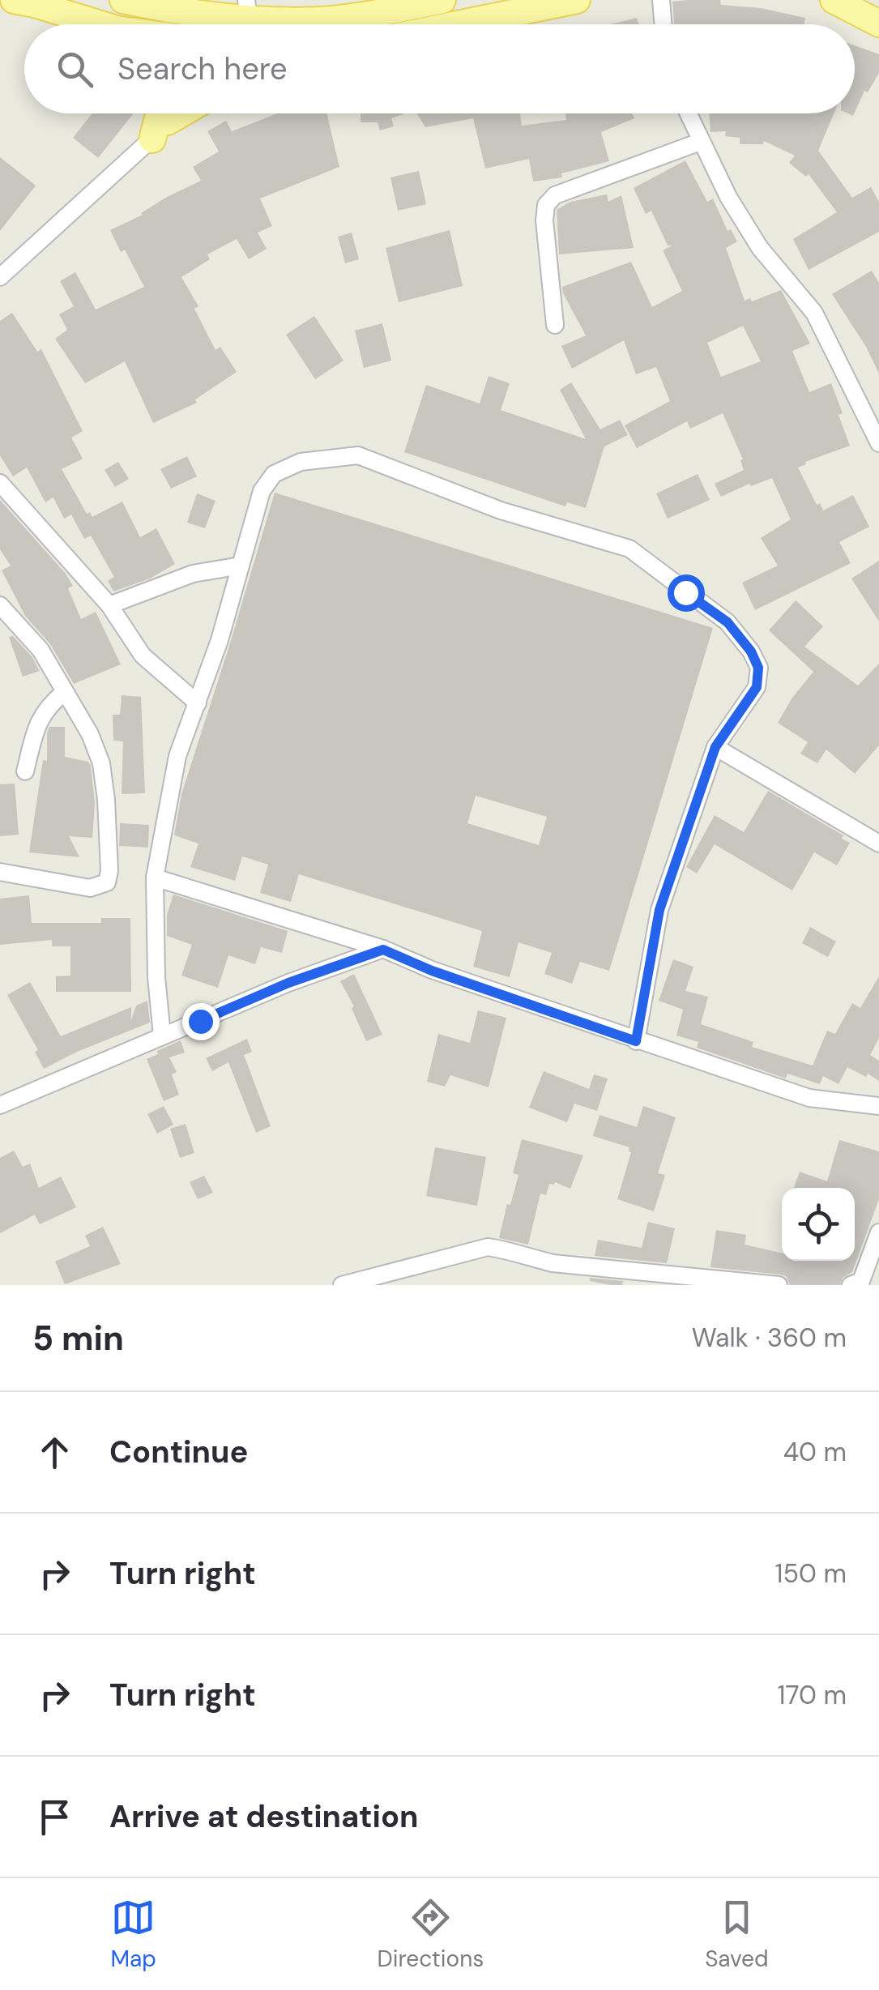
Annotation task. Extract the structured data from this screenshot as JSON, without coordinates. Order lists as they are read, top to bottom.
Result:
{
  "page": {
    "search": "Search here",
    "heading": ["5 min", "Walk · 360 m"],
    "list": [
      ["Continue", "40 m"],
      ["Turn right", "150 m"],
      ["Turn right", "170 m"],
      "Arrive at destination"
    ],
    "nav": ["Map", "Directions", "Saved"]
  }
}
